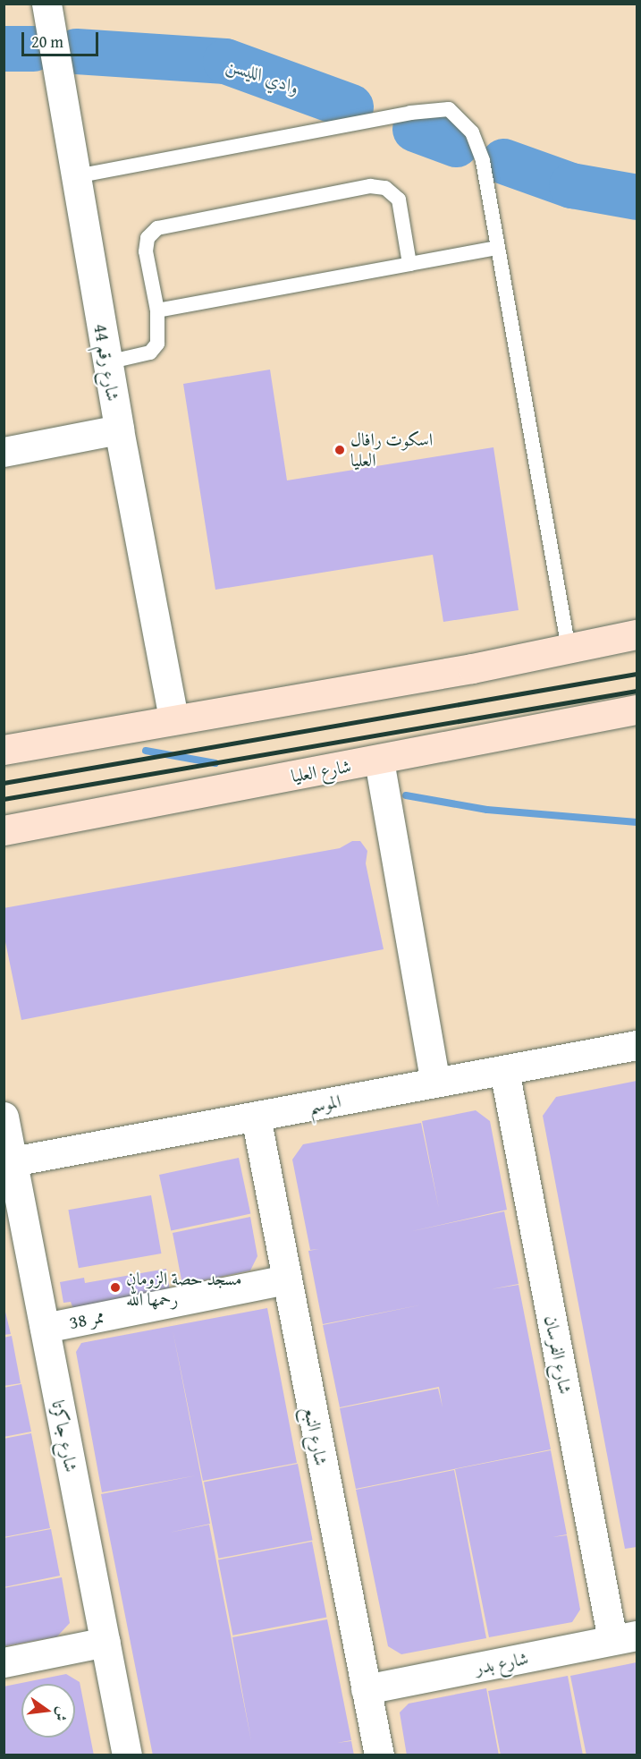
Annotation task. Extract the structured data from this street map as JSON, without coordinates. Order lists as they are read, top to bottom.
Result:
{
  "streets": {
    "main road": ["شارع العليا"],
    "street": [
      "شارع رقم 44",
      "الموسم",
      "ممر 38",
      "شارع الفرسان",
      "شارع جاكرتا",
      "شارع النبع",
      "شارع بدر"
    ]
  },
  "crossings": [
    ["الموسم", "شارع الفرسان"],
    ["الموسم", "شارع جاكرتا"],
    ["الموسم", "شارع النبع"],
    ["ممر 38", "شارع جاكرتا"],
    ["ممر 38", "شارع النبع"],
    ["شارع الفرسان", "شارع بدر"],
    ["شارع النبع", "شارع بدر"]
  ],
  "water": ["وادي الليسن"],
  "places": ["اسكوت رافال العليا", "مسجد حصة الزومان رحمها الله"],
  "scale_bar": "20 m",
  "north": "right"
}
